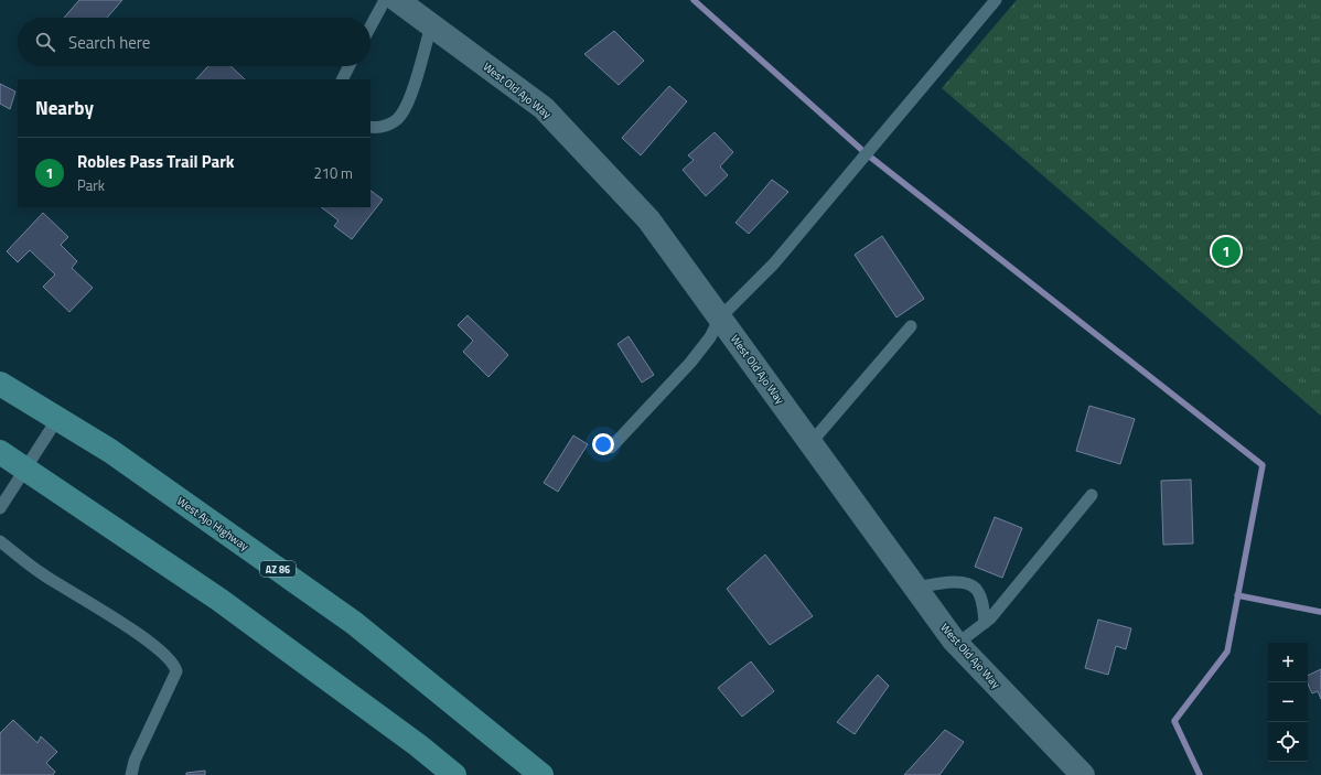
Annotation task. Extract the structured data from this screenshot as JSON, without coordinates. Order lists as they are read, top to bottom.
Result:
{
  "streets": {
    "main road": ["West Ajo Highway", "AZ 86"],
    "street": ["West Old Ajo Way"]
  },
  "page": {
    "search": "Search here",
    "heading": "Nearby",
    "list": [
      {
        "mark": "1",
        "name": "Robles Pass Trail Park",
        "note": "Park",
        "value": "210 m"
      }
    ],
    "pins": "1",
    "map_buttons": ["+", "−"]
  }
}
